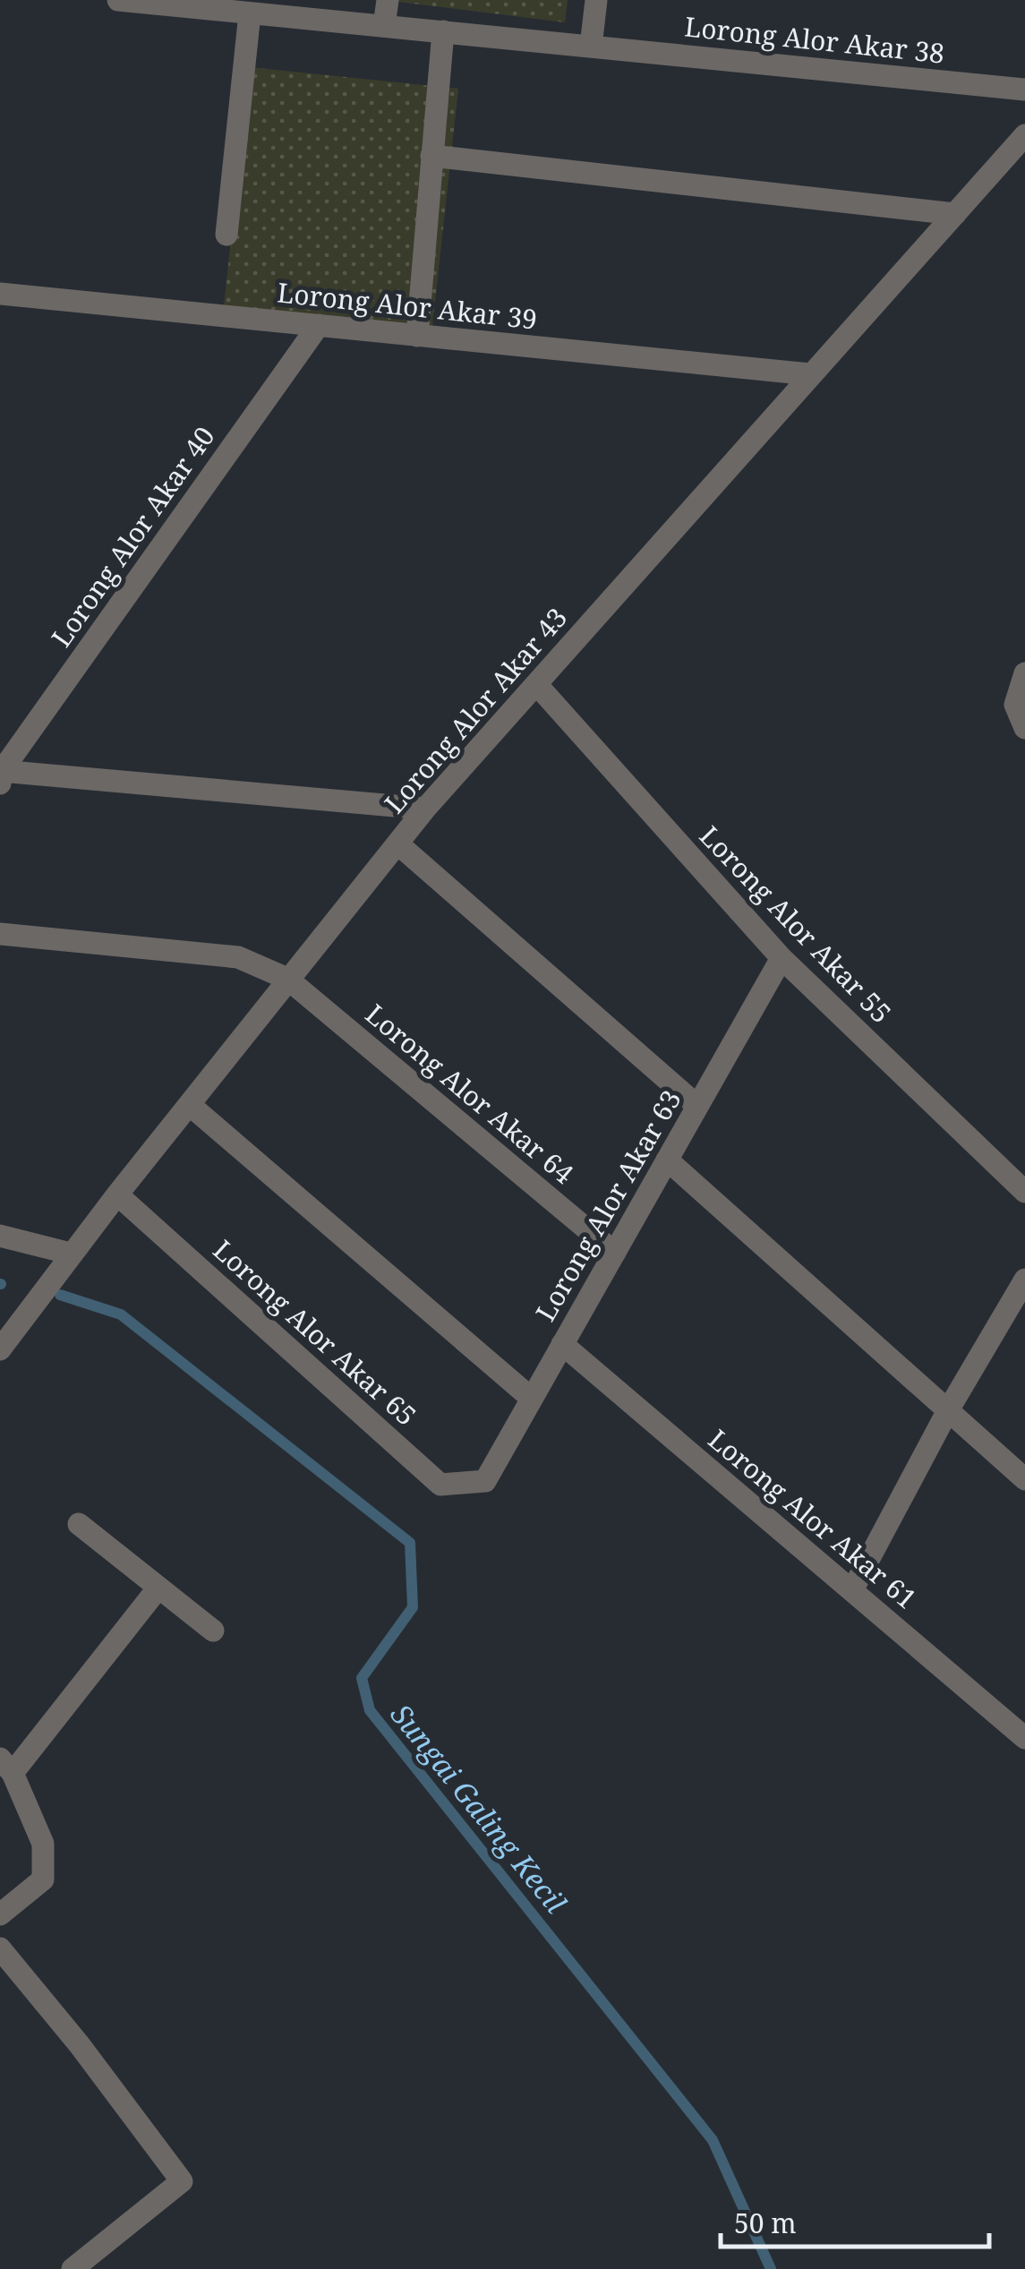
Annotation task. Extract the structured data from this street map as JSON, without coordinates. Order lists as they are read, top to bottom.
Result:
{
  "streets": {
    "street": [
      "Lorong Alor Akar 38",
      "Lorong Alor Akar 39",
      "Lorong Alor Akar 40",
      "Lorong Alor Akar 43",
      "Lorong Alor Akar 55",
      "Lorong Alor Akar 64",
      "Lorong Alor Akar 63",
      "Lorong Alor Akar 65",
      "Lorong Alor Akar 61"
    ]
  },
  "crossings": [
    ["Lorong Alor Akar 39", "Lorong Alor Akar 40"],
    ["Lorong Alor Akar 39", "Lorong Alor Akar 43"],
    ["Lorong Alor Akar 43", "Lorong Alor Akar 55"],
    ["Lorong Alor Akar 43", "Lorong Alor Akar 64"],
    ["Lorong Alor Akar 43", "Lorong Alor Akar 65"],
    ["Lorong Alor Akar 55", "Lorong Alor Akar 63"],
    ["Lorong Alor Akar 64", "Lorong Alor Akar 63"],
    ["Lorong Alor Akar 63", "Lorong Alor Akar 65"],
    ["Lorong Alor Akar 63", "Lorong Alor Akar 61"]
  ],
  "water": ["Sungai Galing Kecil"],
  "scale_bar": "50 m"
}
